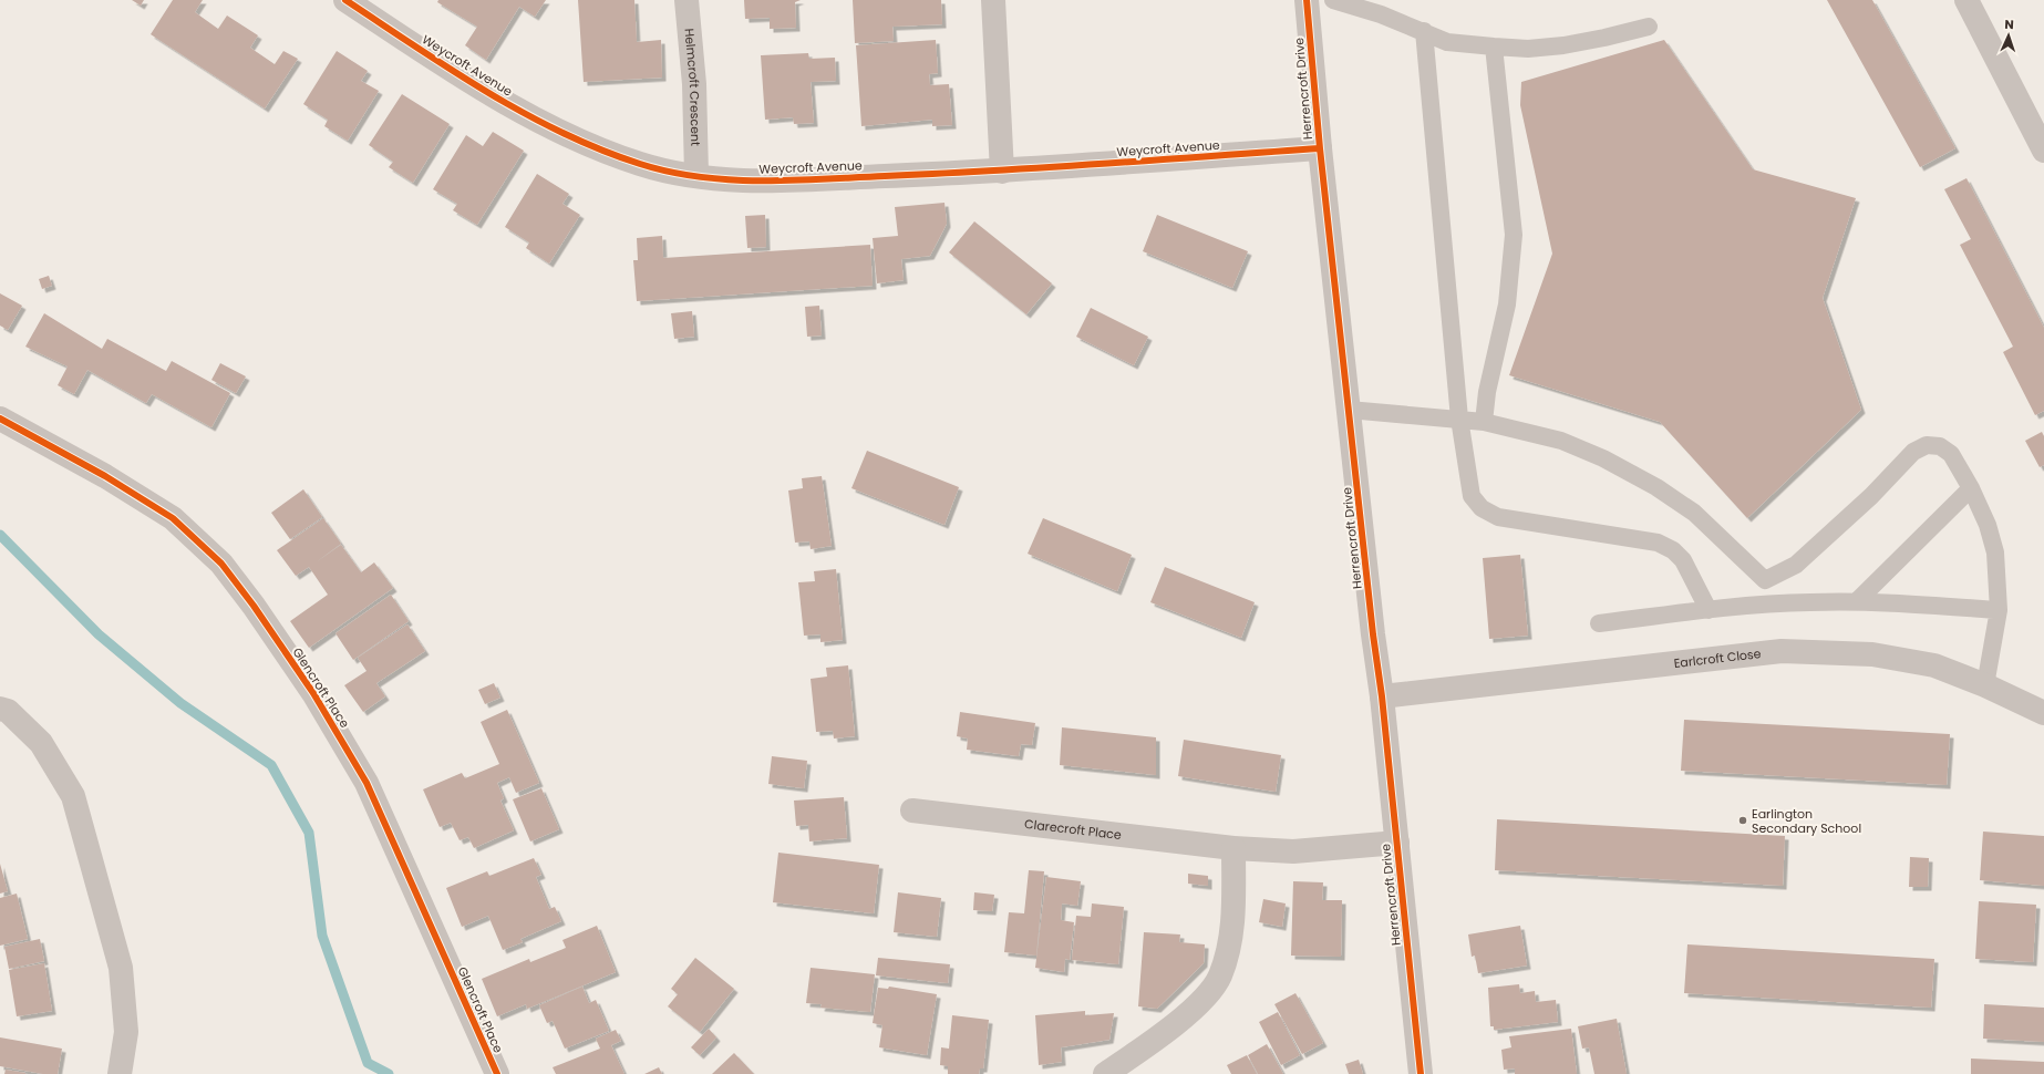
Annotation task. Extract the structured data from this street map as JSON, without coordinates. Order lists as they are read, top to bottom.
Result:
{
  "streets": {
    "street": [
      "Weycroft Avenue",
      "Helmcroft Crescent",
      "Herrencroft Drive",
      "Earlcroft Close",
      "Glencroft Place",
      "Clarecroft Place"
    ]
  },
  "crossings": [
    ["Weycroft Avenue", "Helmcroft Crescent"],
    ["Weycroft Avenue", "Herrencroft Drive"],
    ["Herrencroft Drive", "Earlcroft Close"],
    ["Herrencroft Drive", "Clarecroft Place"]
  ],
  "places": ["Earlington Secondary School"],
  "north": "top"
}
